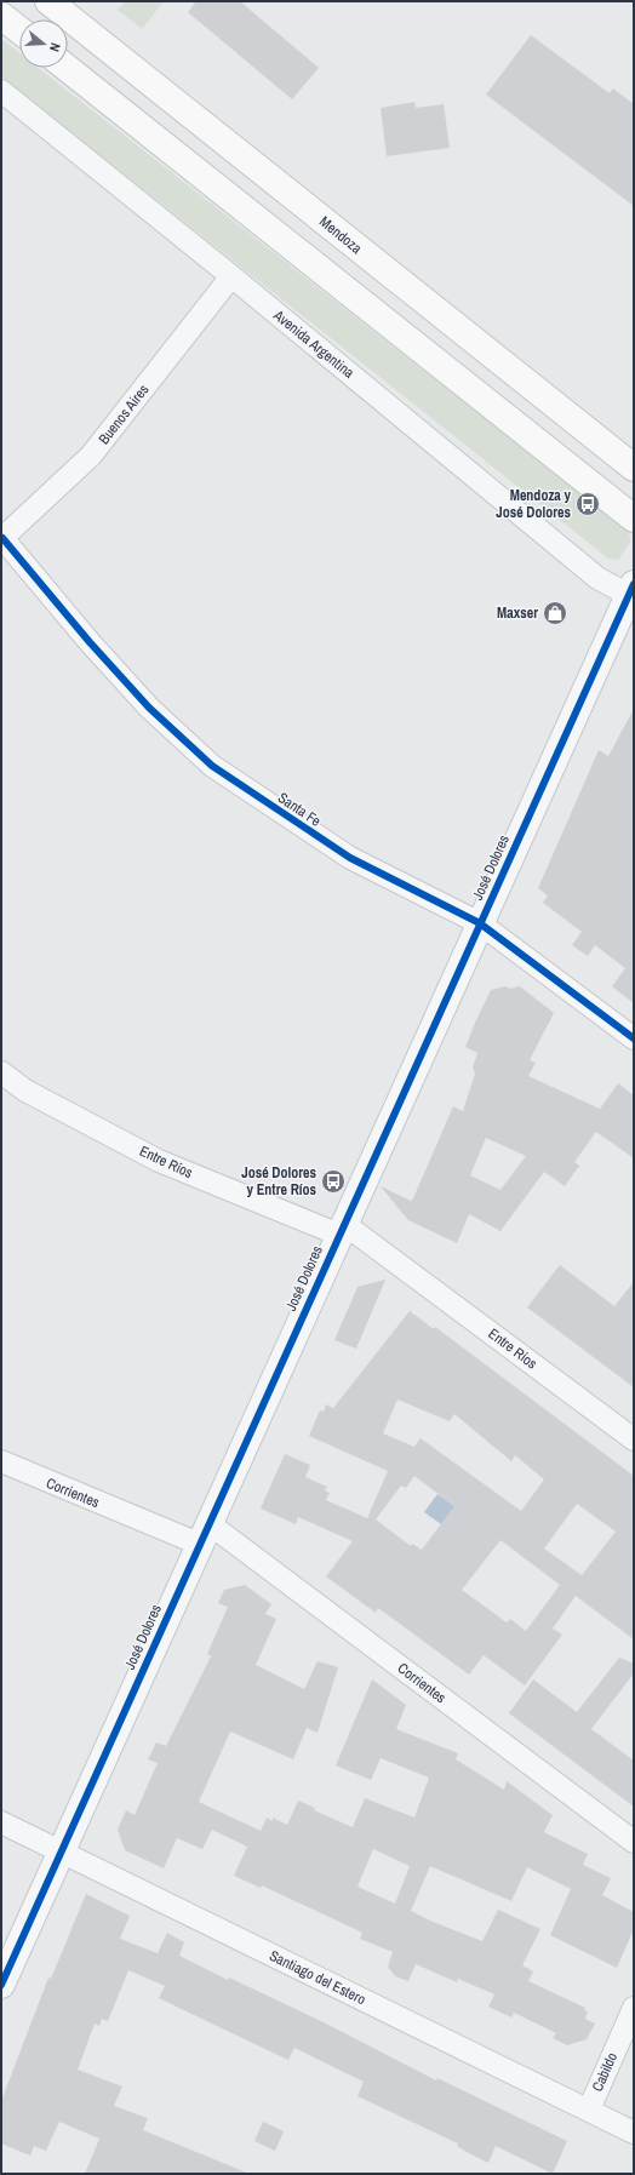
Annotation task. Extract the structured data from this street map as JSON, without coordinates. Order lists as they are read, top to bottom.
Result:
{
  "streets": {
    "main road": ["Mendoza"],
    "street": [
      "Avenida Argentina",
      "Buenos Aires",
      "Santa Fe",
      "José Dolores",
      "Entre Ríos",
      "Corrientes",
      "Santiago del Estero",
      "Cabildo"
    ]
  },
  "crossings": [
    ["Avenida Argentina", "Buenos Aires"],
    ["Avenida Argentina", "José Dolores"],
    ["Buenos Aires", "Santa Fe"],
    ["Santa Fe", "José Dolores"],
    ["José Dolores", "Entre Ríos"],
    ["José Dolores", "Corrientes"],
    ["José Dolores", "Santiago del Estero"],
    ["Santiago del Estero", "Cabildo"]
  ],
  "places": {
    "bus stop": ["Mendoza y José Dolores", "José Dolores y Entre Ríos"],
    "shop": ["Maxser"]
  },
  "north": "right"
}
